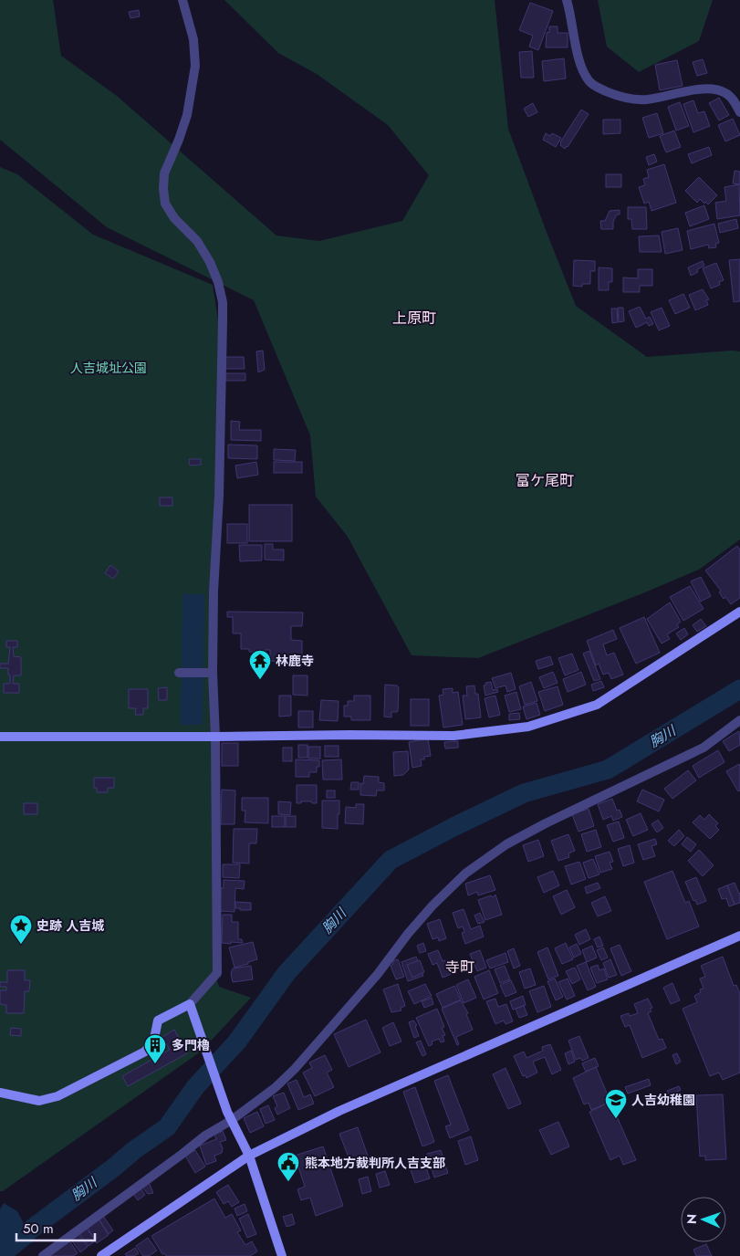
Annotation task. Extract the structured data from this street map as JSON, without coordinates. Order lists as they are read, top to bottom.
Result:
{
  "districts": ["上原町", "富ケ尾町", "寺町"],
  "water": ["胸川"],
  "parks": ["人吉城址公園"],
  "places": {
    "temple": ["林鹿寺"],
    "place": ["史跡 人吉城"],
    "building": ["多門櫓"],
    "school or university": ["人吉幼稚園"],
    "public building": ["熊本地方裁判所人吉支部"]
  },
  "scale_bar": "50 m",
  "north": "left"
}
